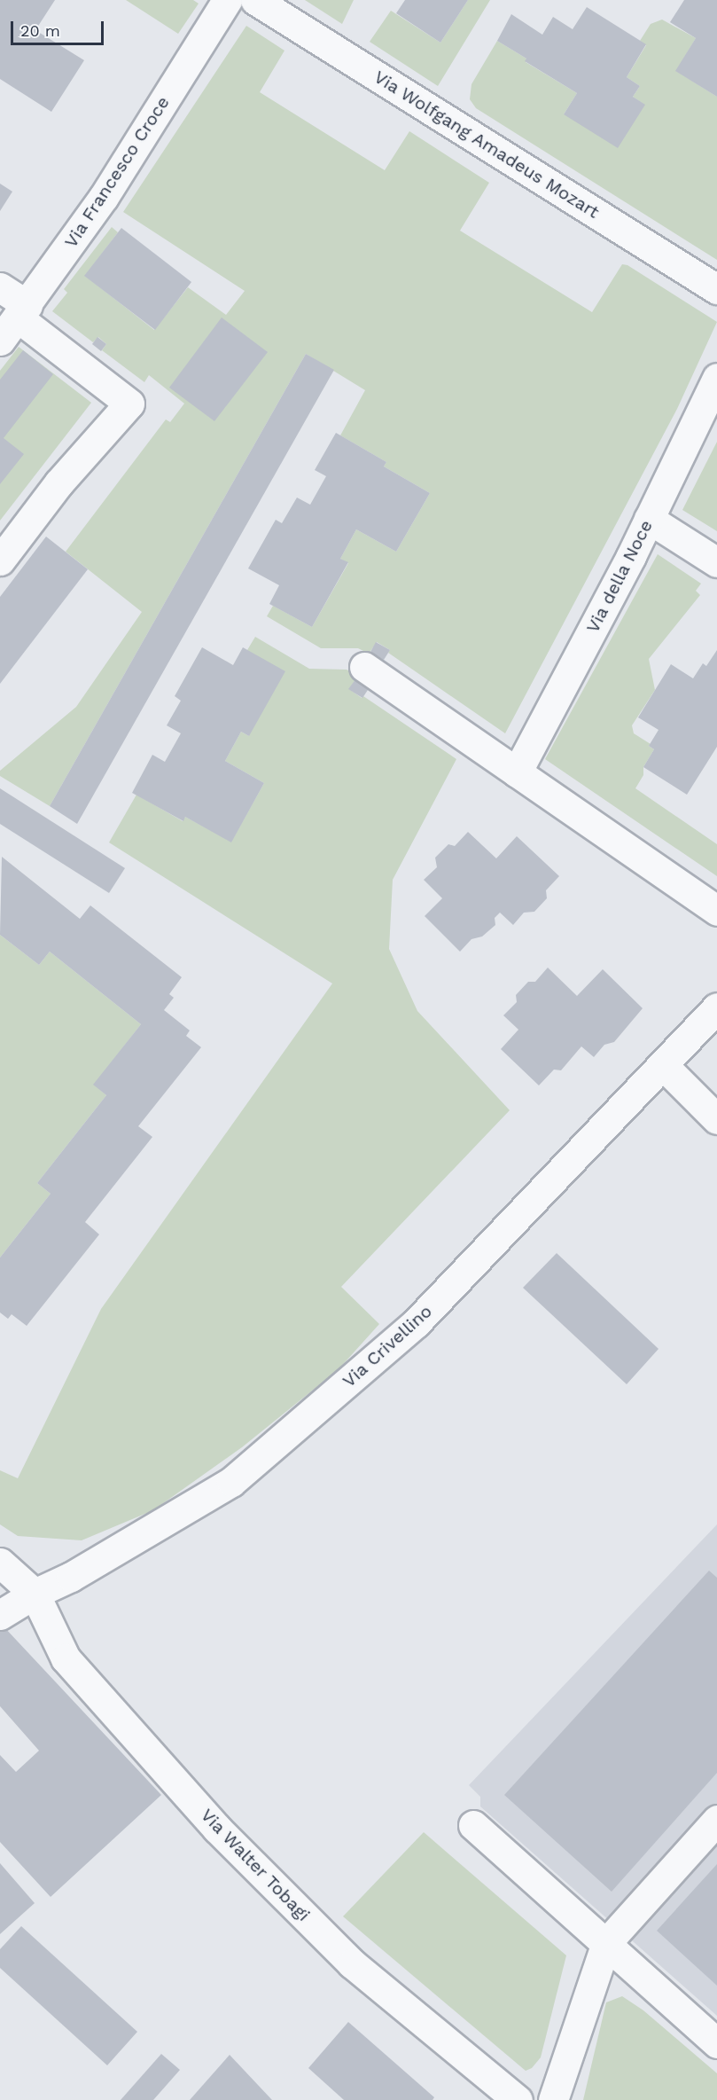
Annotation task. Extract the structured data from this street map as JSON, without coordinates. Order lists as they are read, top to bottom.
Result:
{
  "streets": {
    "street": [
      "Via Wolfgang Amadeus Mozart",
      "Via Francesco Croce",
      "Via della Noce",
      "Via Crivellino",
      "Via Walter Tobagi"
    ]
  },
  "crossings": [
    ["Via Crivellino", "Via Walter Tobagi"]
  ],
  "scale_bar": "20 m"
}
